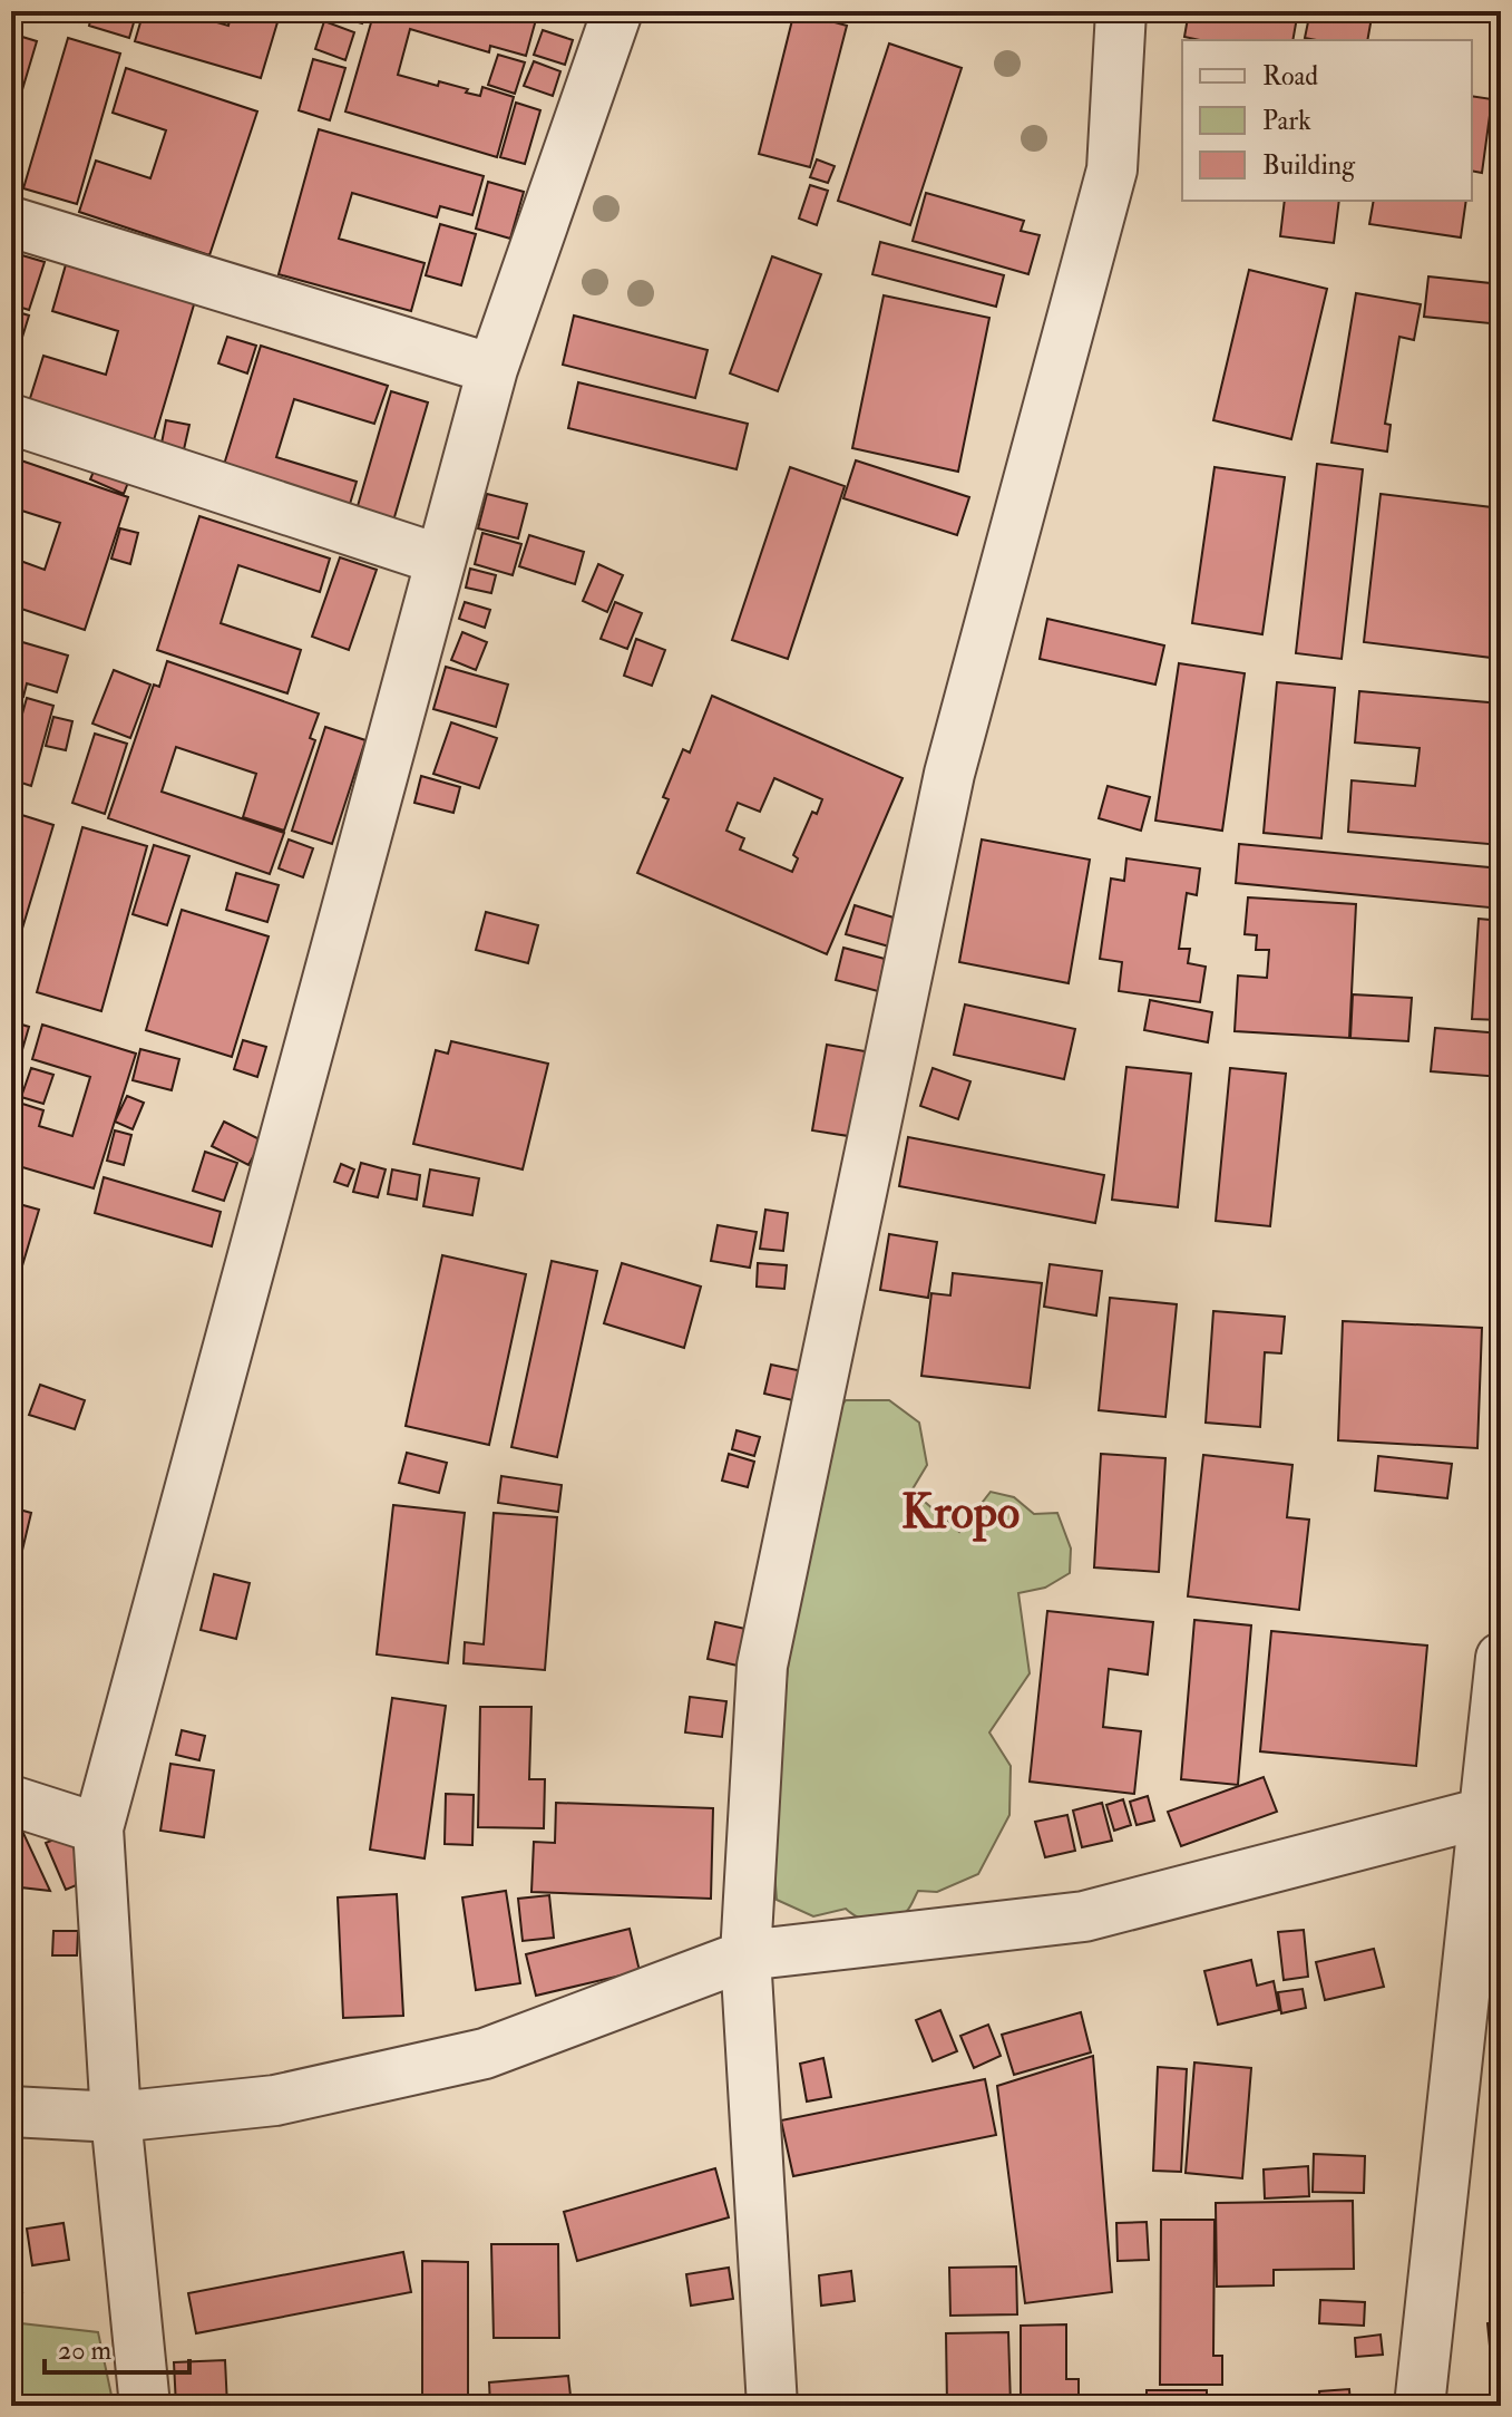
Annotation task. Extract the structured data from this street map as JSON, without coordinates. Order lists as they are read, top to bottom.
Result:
{
  "districts": ["Kropo"],
  "legend": ["Road", "Park", "Building"],
  "scale_bar": "20 m"
}
